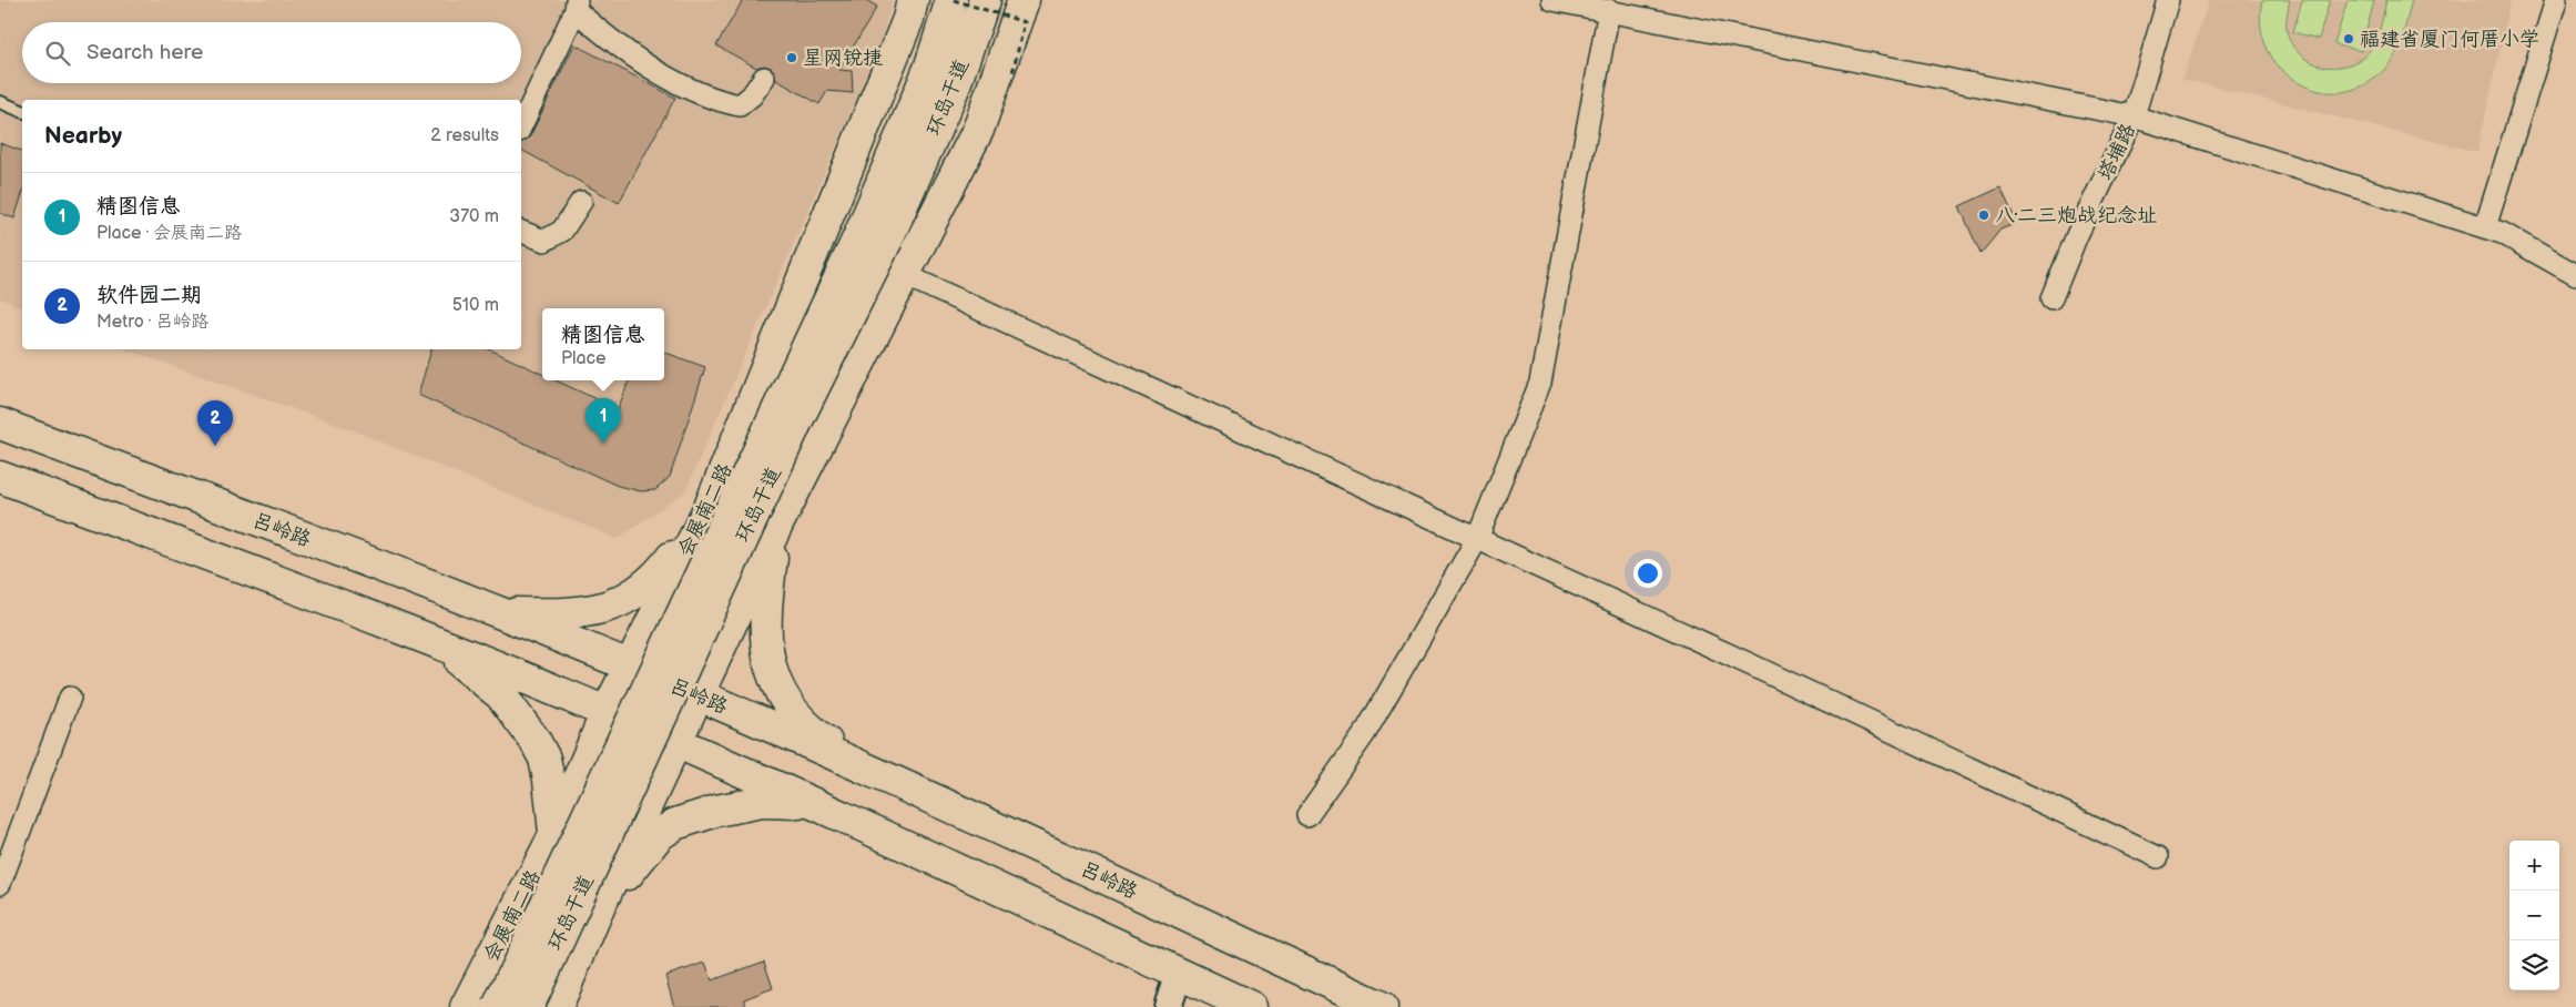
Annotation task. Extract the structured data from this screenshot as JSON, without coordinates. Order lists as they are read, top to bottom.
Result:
{
  "streets": {
    "main road": ["环岛干道", "会展南二路", "吕岭路"],
    "street": ["塔埔路"]
  },
  "crossings": [
    ["会展南二路", "吕岭路"]
  ],
  "places": ["福建省厦门何厝小学", "星网锐捷", "八·二三炮战纪念址"],
  "page": {
    "search": "Search here",
    "heading": ["Nearby", "2 results"],
    "list": [
      {
        "mark": "1",
        "name": "精图信息",
        "note": "Place · 会展南二路",
        "value": "370 m"
      },
      {
        "mark": "2",
        "name": "软件园二期",
        "note": "Metro · 吕岭路",
        "value": "510 m"
      }
    ],
    "popup": ["精图信息", "Place"],
    "pins": ["1", "2"],
    "map_buttons": ["+", "−"]
  }
}
